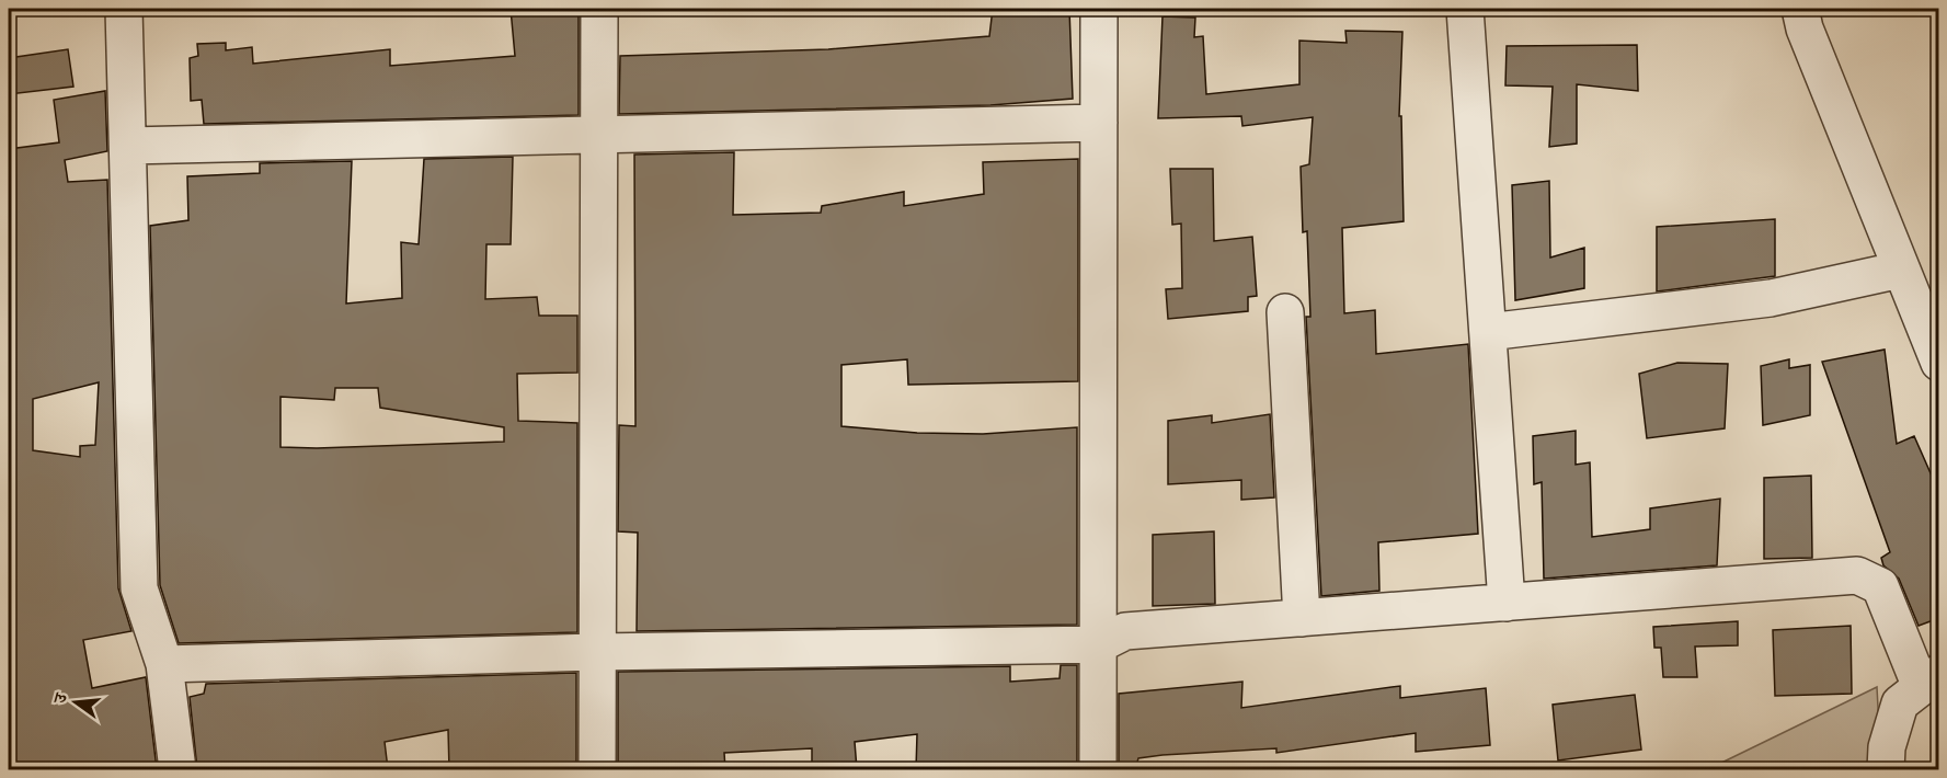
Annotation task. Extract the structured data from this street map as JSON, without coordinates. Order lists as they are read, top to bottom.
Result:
{
  "north": "left"
}
